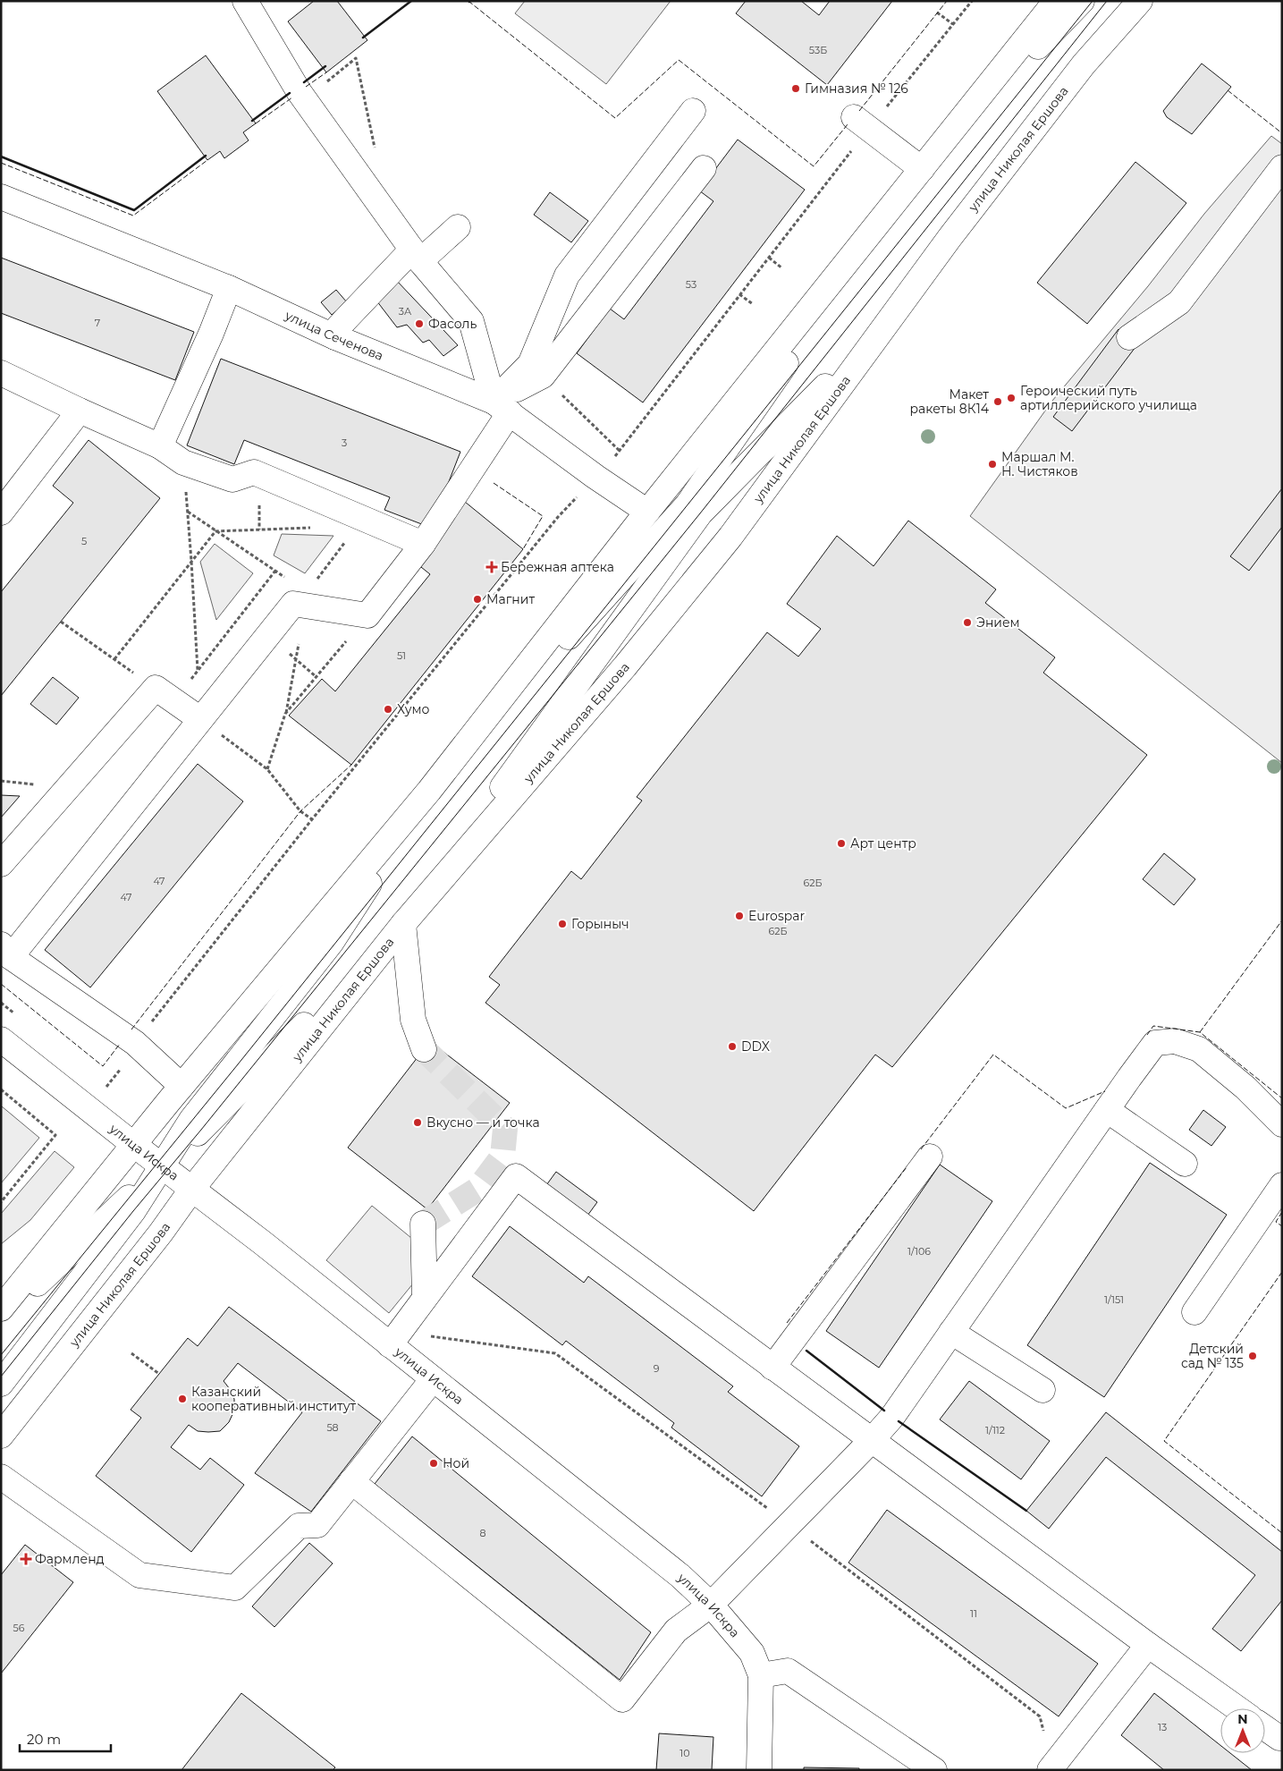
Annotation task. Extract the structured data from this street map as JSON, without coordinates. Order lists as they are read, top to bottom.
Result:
{
  "streets": {
    "main road": ["улица Николая Ершова", "улица Сеченова", "улица Искра"]
  },
  "crossings": [
    ["улица Николая Ершова", "улица Искра"]
  ],
  "places": {
    "other": [
      "Гимназия № 126",
      "Фасоль",
      "Героический путь артиллерийского училища",
      "Макет ракеты 8К14",
      "Маршал М. Н. Чистяков",
      "Магнит",
      "Энием",
      "Хумо",
      "Арт центр",
      "Eurospar",
      "Горыныч",
      "DDX",
      "Вкусно — и точка",
      "Детский сад № 135",
      "Казанский кооперативный институт",
      "Ной"
    ],
    "health": ["Бережная аптека", "Фармленд"]
  },
  "house_numbers": [
    "53Б",
    "53",
    "3А",
    "7",
    "3",
    "5",
    "51",
    "47",
    "62Б",
    "47",
    "62Б",
    "1/106",
    "1/151",
    "9",
    "58",
    "1/112",
    "8",
    "11",
    "56",
    "13",
    "10"
  ],
  "scale_bar": "20 m",
  "north": "top"
}
